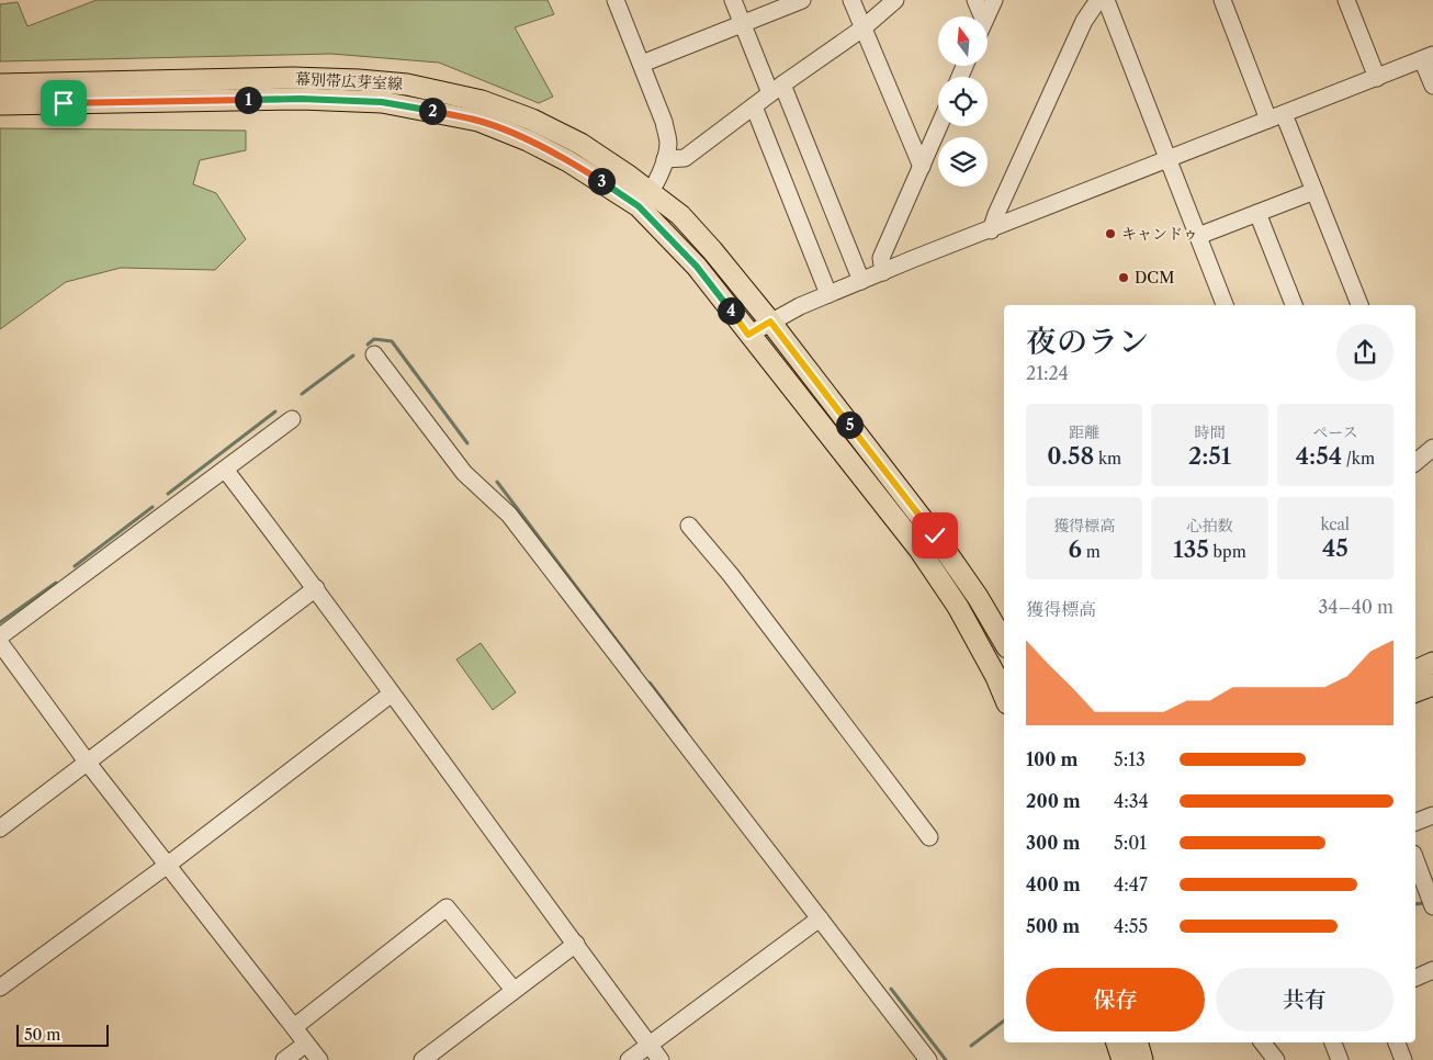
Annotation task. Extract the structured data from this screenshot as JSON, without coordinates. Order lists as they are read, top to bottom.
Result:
{
  "streets": {
    "main road": ["幕別帯広芽室線"]
  },
  "places": ["キャンドゥ", "DCM"],
  "scale_bar": "50 m",
  "north": "top",
  "page": {
    "pins": [
      "1",
      "2",
      "3",
      "4",
      "5"
    ],
    "heading": ["夜のラン", "21:24"],
    "stats": [
      ["距離", "0.58 km"],
      ["時間", "2:51"],
      ["ペース", "4:54 /km"],
      ["獲得標高", "6 m"],
      ["心拍数", "135 bpm"],
      ["kcal", "45"]
    ],
    "chart": ["獲得標高", "34–40 m"],
    "list": [
      {
        "name": "100 m",
        "note": "5:13"
      },
      {
        "name": "200 m",
        "note": "4:34"
      },
      {
        "name": "300 m",
        "note": "5:01"
      },
      {
        "name": "400 m",
        "note": "4:47"
      },
      {
        "name": "500 m",
        "note": "4:55"
      }
    ],
    "buttons": ["保存", "共有"],
    "scale": "50 m"
  }
}
